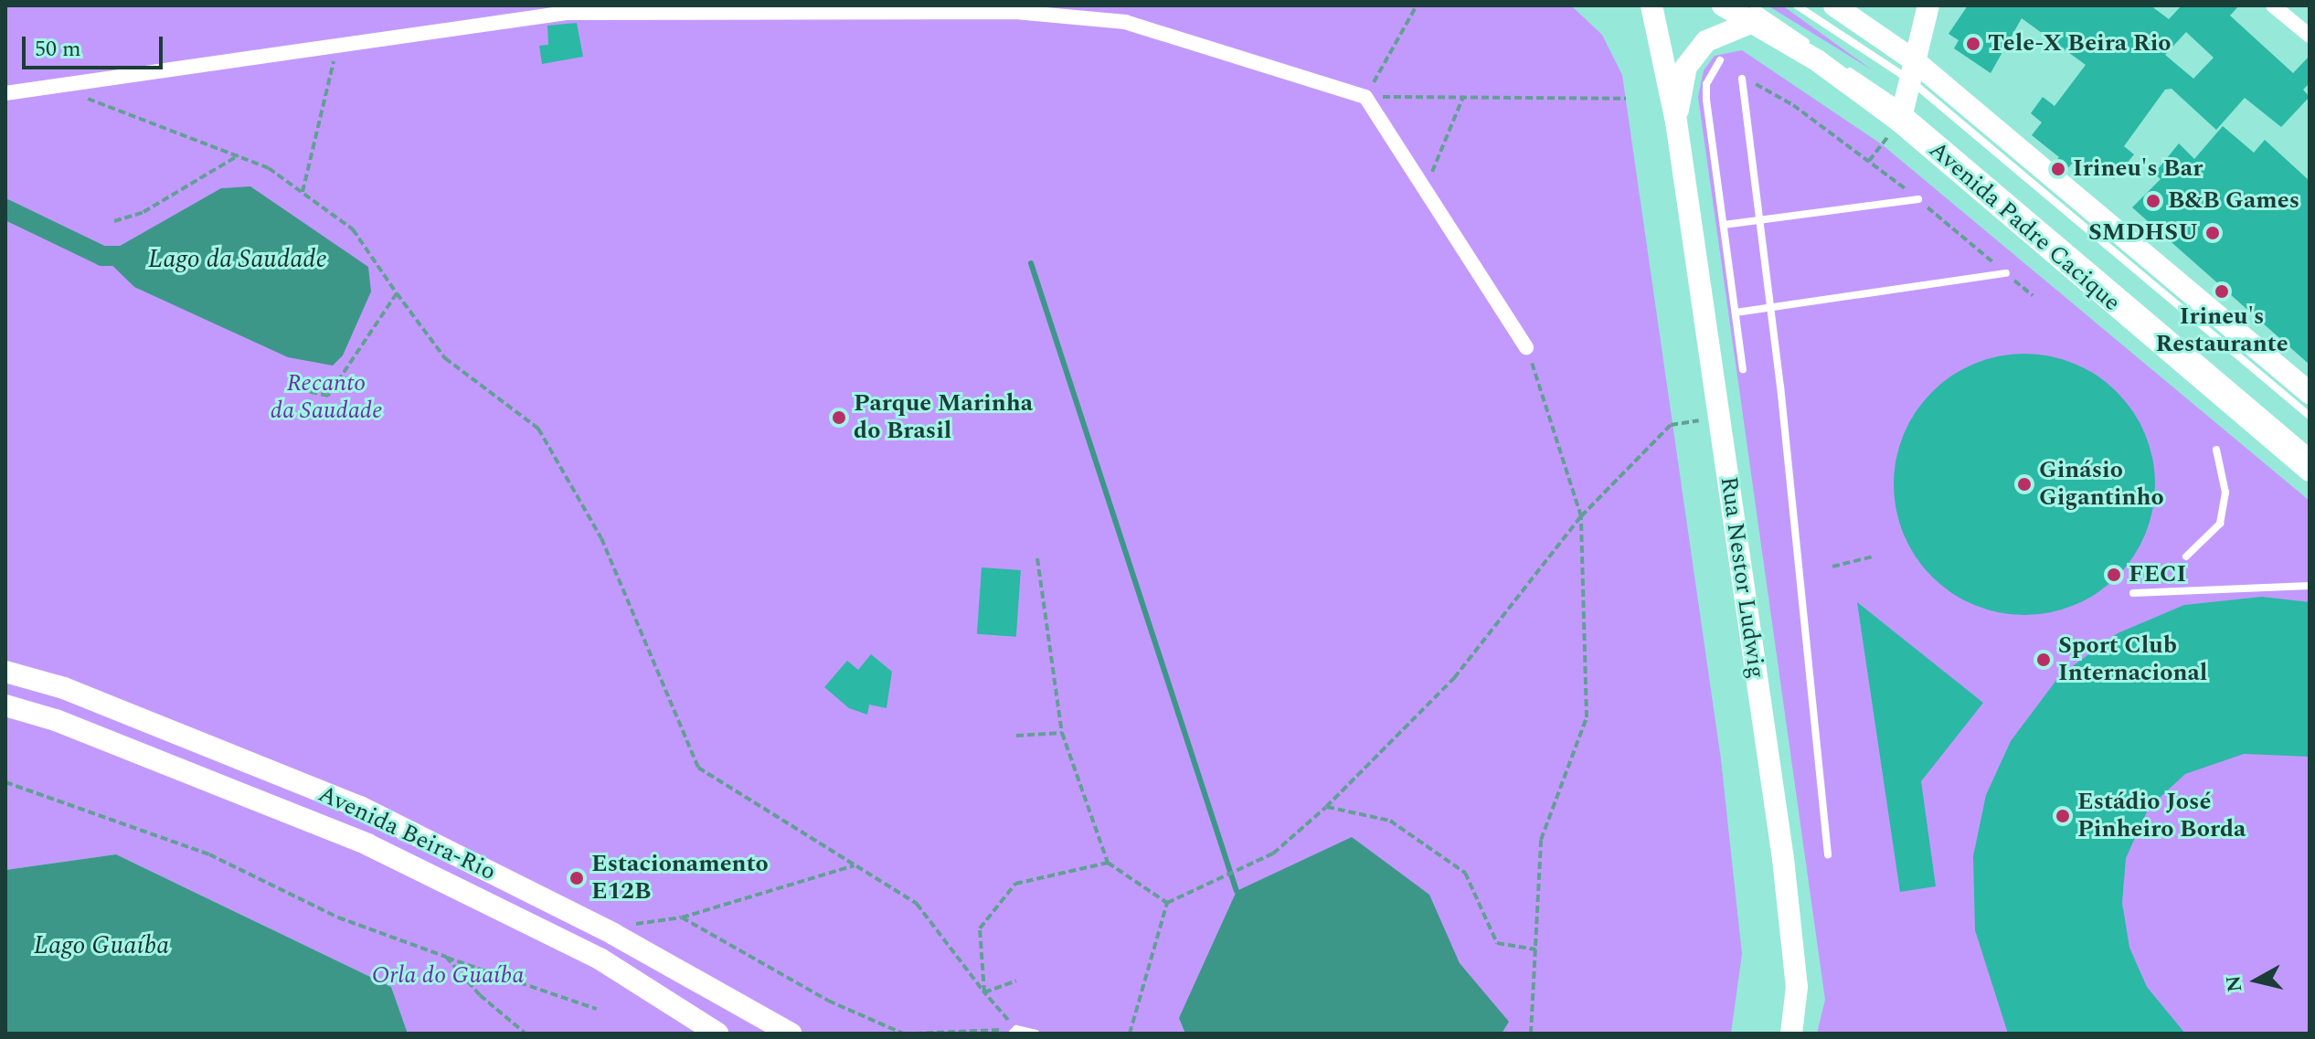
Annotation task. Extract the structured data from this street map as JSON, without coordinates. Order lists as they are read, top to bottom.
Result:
{
  "streets": {
    "main road": ["Avenida Padre Cacique", "Rua Nestor Ludwig", "Avenida Beira-Rio"]
  },
  "crossings": [
    ["Avenida Padre Cacique", "Rua Nestor Ludwig"]
  ],
  "water": ["Lago da Saudade", "Lago Guaíba"],
  "parks": ["Recanto da Saudade", "Orla do Guaíba"],
  "places": [
    "Tele-X Beira Rio",
    "Irineu's Bar",
    "B&B Games",
    "SMDHSU",
    "Irineu's Restaurante",
    "Parque Marinha do Brasil",
    "Ginásio Gigantinho",
    "FECI",
    "Sport Club Internacional",
    "Estádio José Pinheiro Borda",
    "Estacionamento E12B"
  ],
  "scale_bar": "50 m",
  "north": "left"
}
